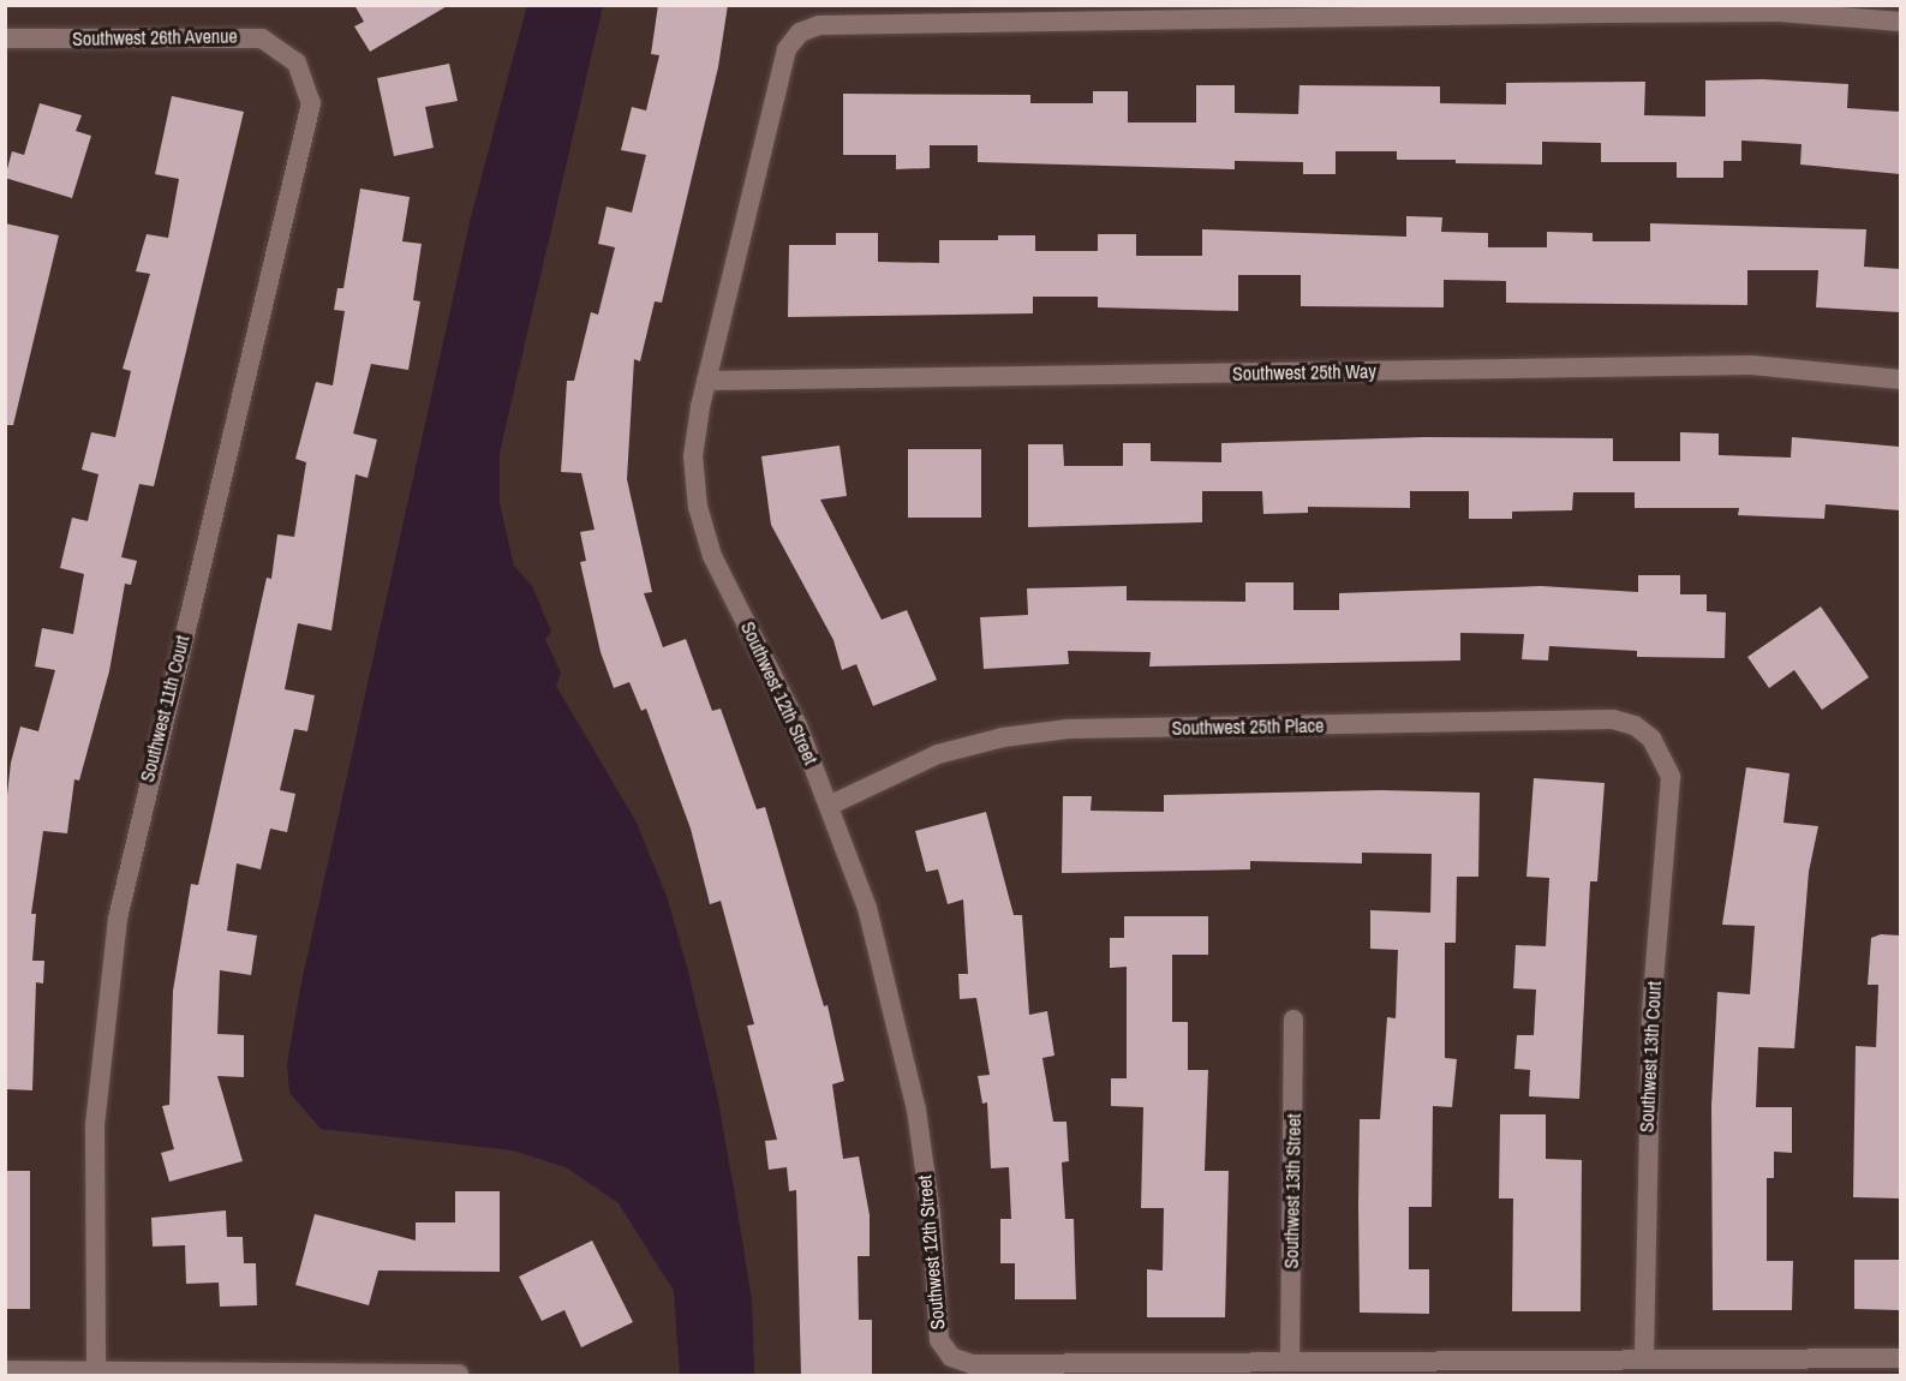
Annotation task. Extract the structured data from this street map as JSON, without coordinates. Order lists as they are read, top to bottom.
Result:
{
  "streets": {
    "street": [
      "Southwest 26th Avenue",
      "Southwest 25th Way",
      "Southwest 12th Street",
      "Southwest 11th Court",
      "Southwest 25th Place",
      "Southwest 13th Court",
      "Southwest 13th Street"
    ]
  },
  "crossings": [
    ["Southwest 26th Avenue", "Southwest 11th Court"],
    ["Southwest 25th Way", "Southwest 12th Street"],
    ["Southwest 12th Street", "Southwest 25th Place"],
    ["Southwest 12th Street", "Southwest 13th Street"],
    ["Southwest 25th Place", "Southwest 13th Court"]
  ]
}
